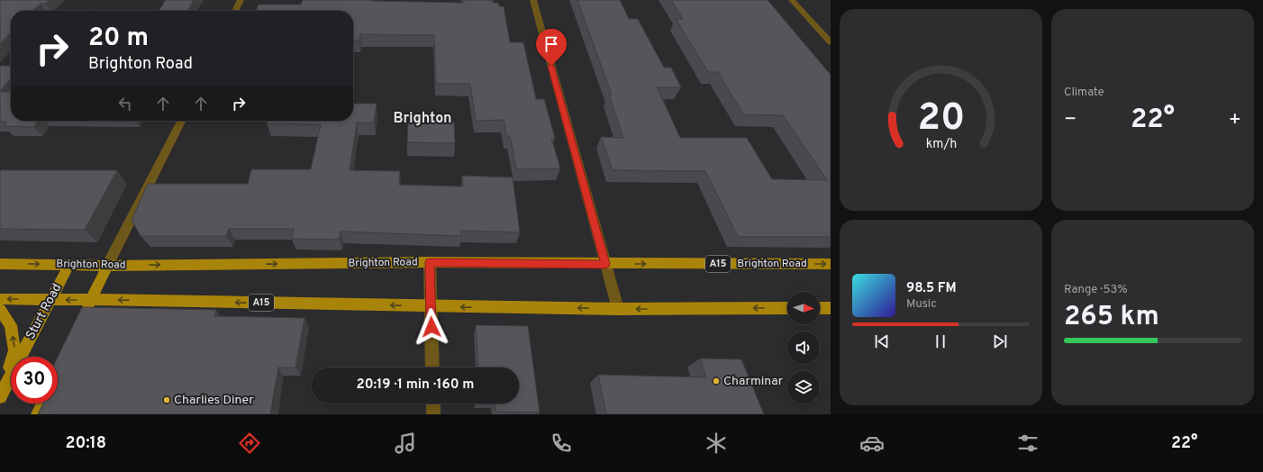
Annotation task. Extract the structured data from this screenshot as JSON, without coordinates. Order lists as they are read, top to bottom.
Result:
{
  "streets": {
    "main road": ["Brighton Road", "A15", "Sturt Road"]
  },
  "crossings": [
    ["Brighton Road", "Sturt Road"],
    ["A15", "Sturt Road"]
  ],
  "districts": ["Brighton"],
  "places": ["Charminar", "Charlies Diner"],
  "north": "right",
  "page": {
    "tile": [
      "Climate",
      ["Range · 53%", "265 km"]
    ],
    "turn": ["20 m", "Brighton Road"],
    "heat": ["−", "22°", "+"],
    "song": ["98.5 FM", "Music"],
    "limit": "30",
    "trip": "20:19 · 1 min · 160 m",
    "tabs": ["20:18", "22°"],
    "gauge": ["20", "km/h"]
  }
}
